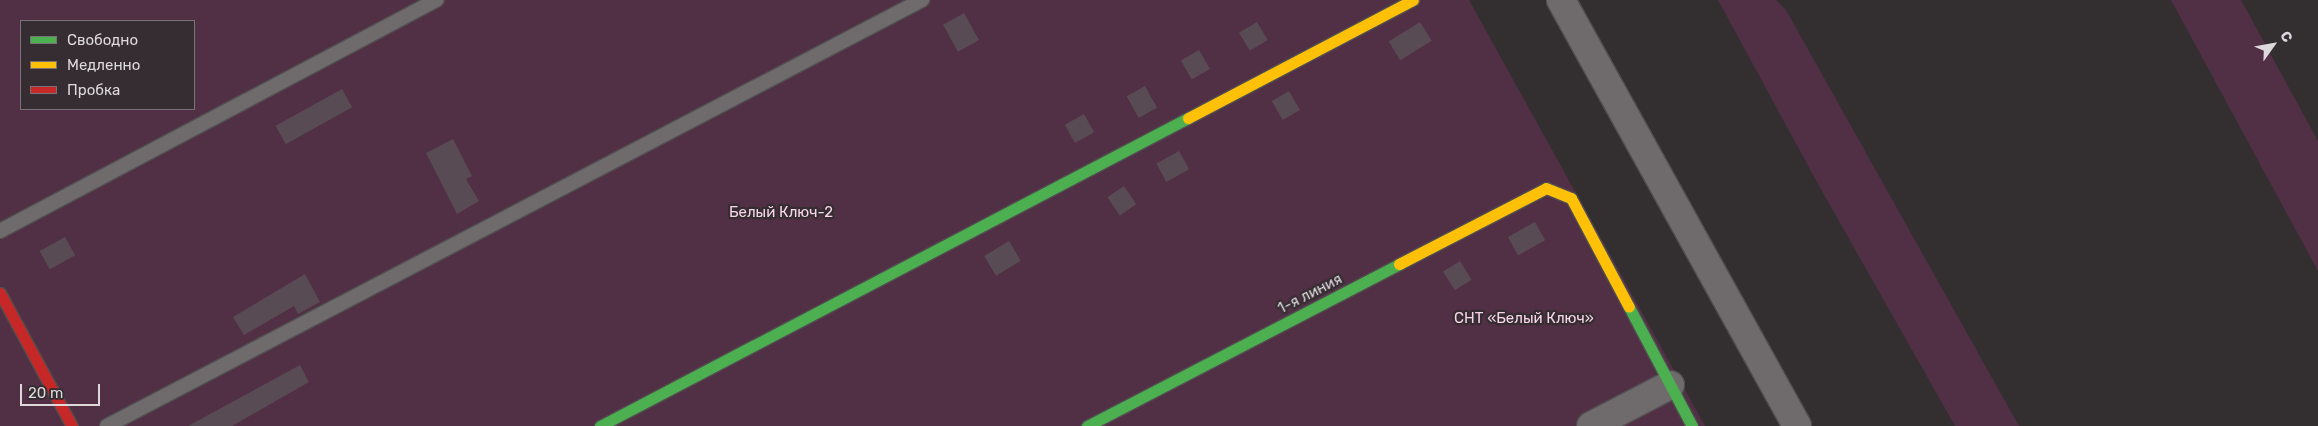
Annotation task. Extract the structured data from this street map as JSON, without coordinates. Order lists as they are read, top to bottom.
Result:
{
  "streets": {
    "street": ["1-я линия"]
  },
  "parks": ["Белый Ключ-2", "СНТ «Белый Ключ»"],
  "legend": ["Свободно", "Медленно", "Пробка"],
  "scale_bar": "20 m",
  "north": "top right"
}
